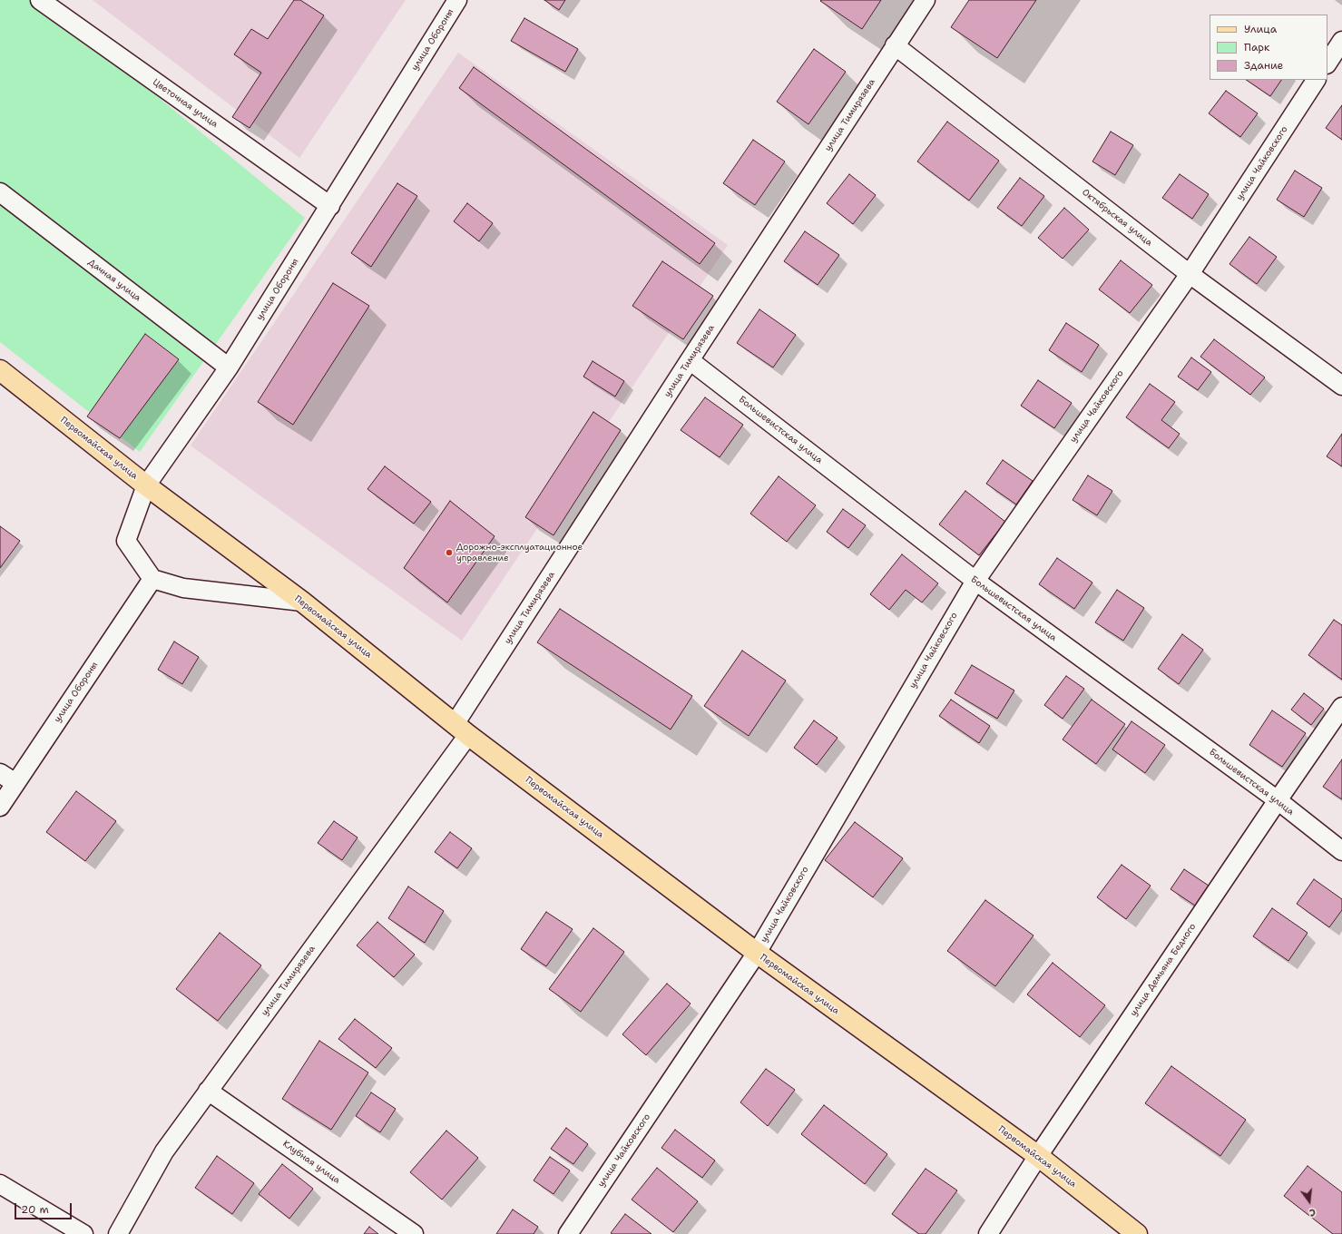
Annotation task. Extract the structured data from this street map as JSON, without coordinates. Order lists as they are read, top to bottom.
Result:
{
  "streets": {
    "main road": ["Первомайская улица"],
    "street": [
      "улица Обороны",
      "Цветочная улица",
      "улица Тимирязева",
      "улица Чайковского",
      "Октябрьская улица",
      "Дачная улица",
      "Большевистская улица",
      "улица Демьяна Бедного",
      "Клубная улица"
    ]
  },
  "crossings": [
    ["улица Обороны", "Цветочная улица"],
    ["улица Обороны", "Дачная улица"],
    ["улица Обороны", "Первомайская улица"],
    ["улица Тимирязева", "Октябрьская улица"],
    ["улица Тимирязева", "Большевистская улица"],
    ["улица Тимирязева", "Первомайская улица"],
    ["улица Тимирязева", "Клубная улица"],
    ["улица Чайковского", "Октябрьская улица"],
    ["улица Чайковского", "Большевистская улица"],
    ["улица Чайковского", "Первомайская улица"],
    ["Большевистская улица", "улица Демьяна Бедного"],
    ["Первомайская улица", "улица Демьяна Бедного"]
  ],
  "places": ["Дорожно-эксплуатационное управление"],
  "legend": ["Улица", "Парк", "Здание"],
  "scale_bar": "20 m",
  "north": "bottom"
}
